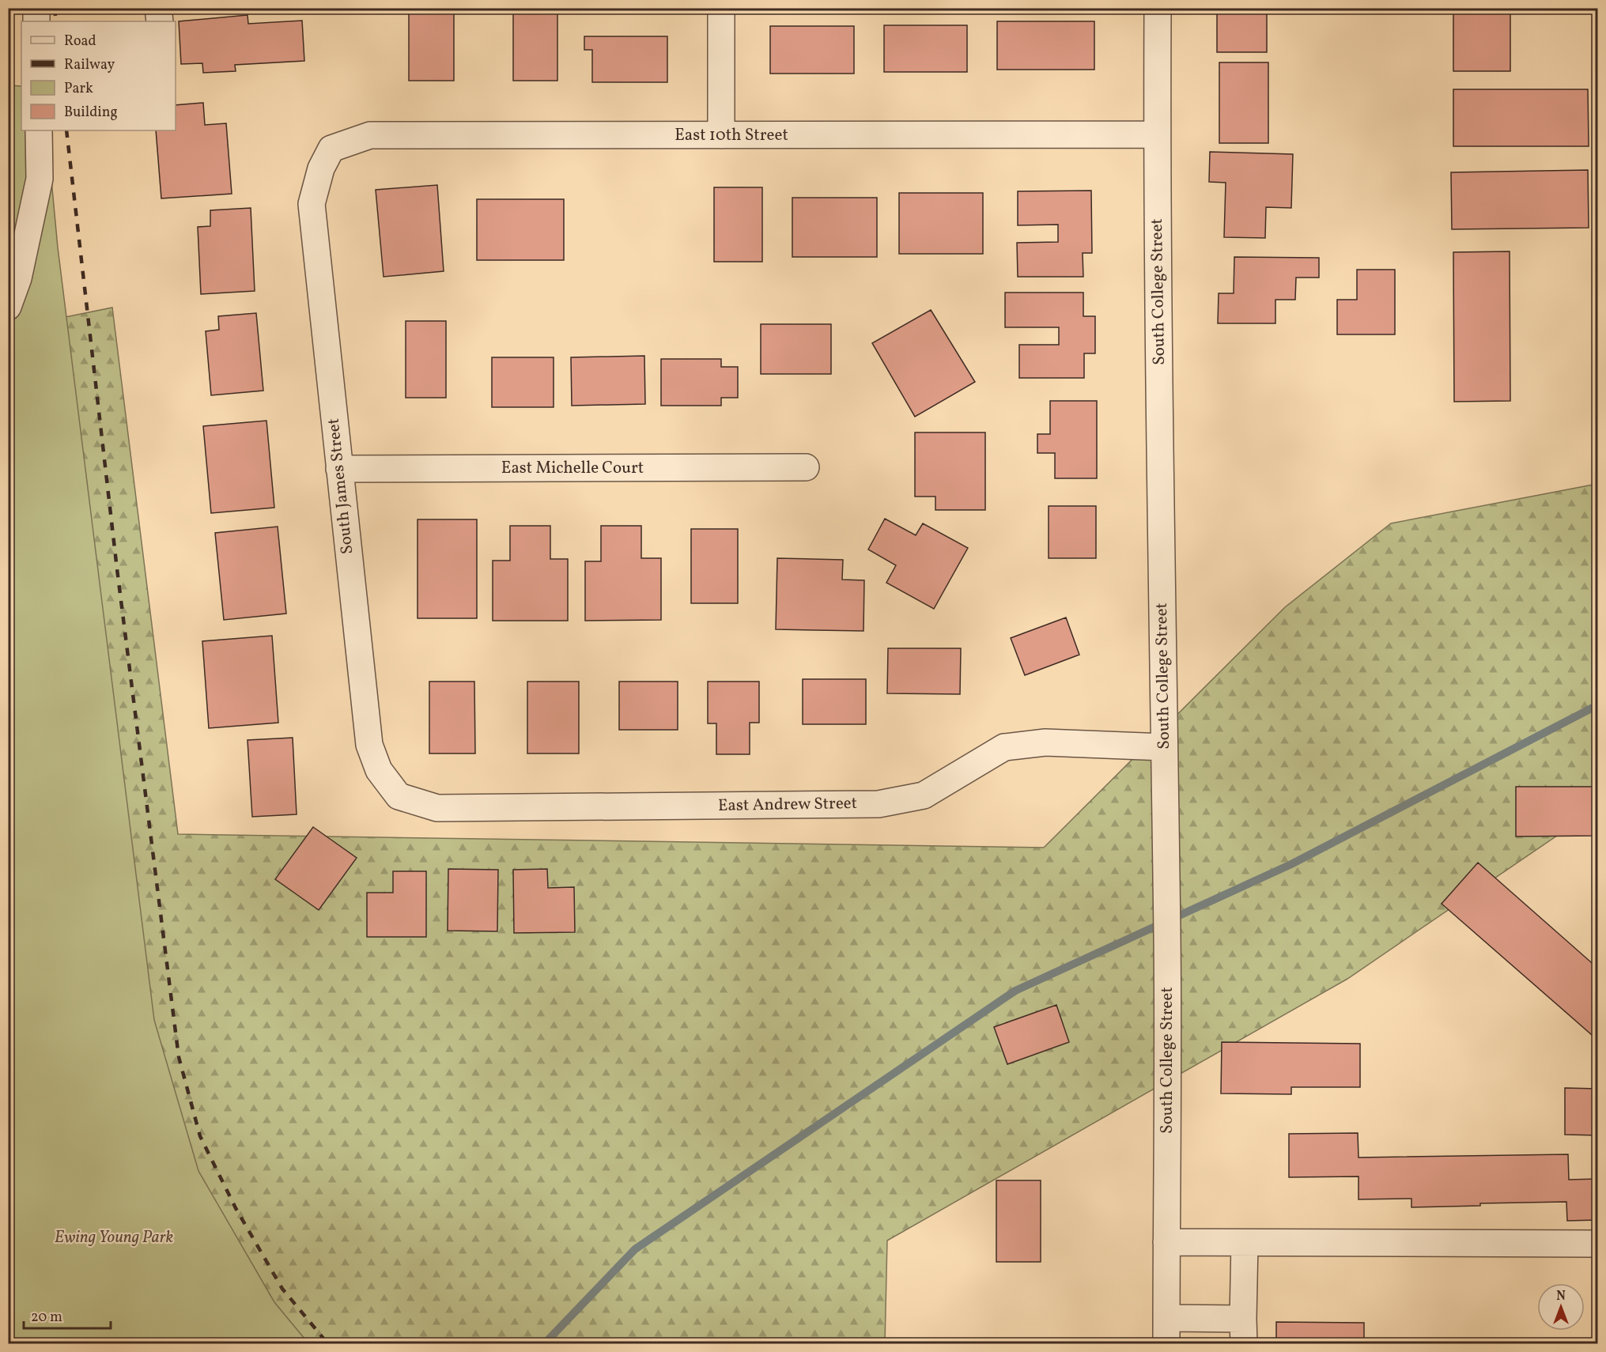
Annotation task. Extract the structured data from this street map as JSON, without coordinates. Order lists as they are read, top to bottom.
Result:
{
  "streets": {
    "street": [
      "East 10th Street",
      "South College Street",
      "East Michelle Court",
      "South James Street",
      "East Andrew Street"
    ]
  },
  "crossings": [
    ["East 10th Street", "South College Street"],
    ["East 10th Street", "South James Street"],
    ["South College Street", "East Andrew Street"],
    ["East Michelle Court", "South James Street"],
    ["South James Street", "East Andrew Street"]
  ],
  "parks": ["Ewing Young Park"],
  "legend": [
    "Road",
    "Railway",
    "Park",
    "Building"
  ],
  "scale_bar": "20 m",
  "north": "top"
}
